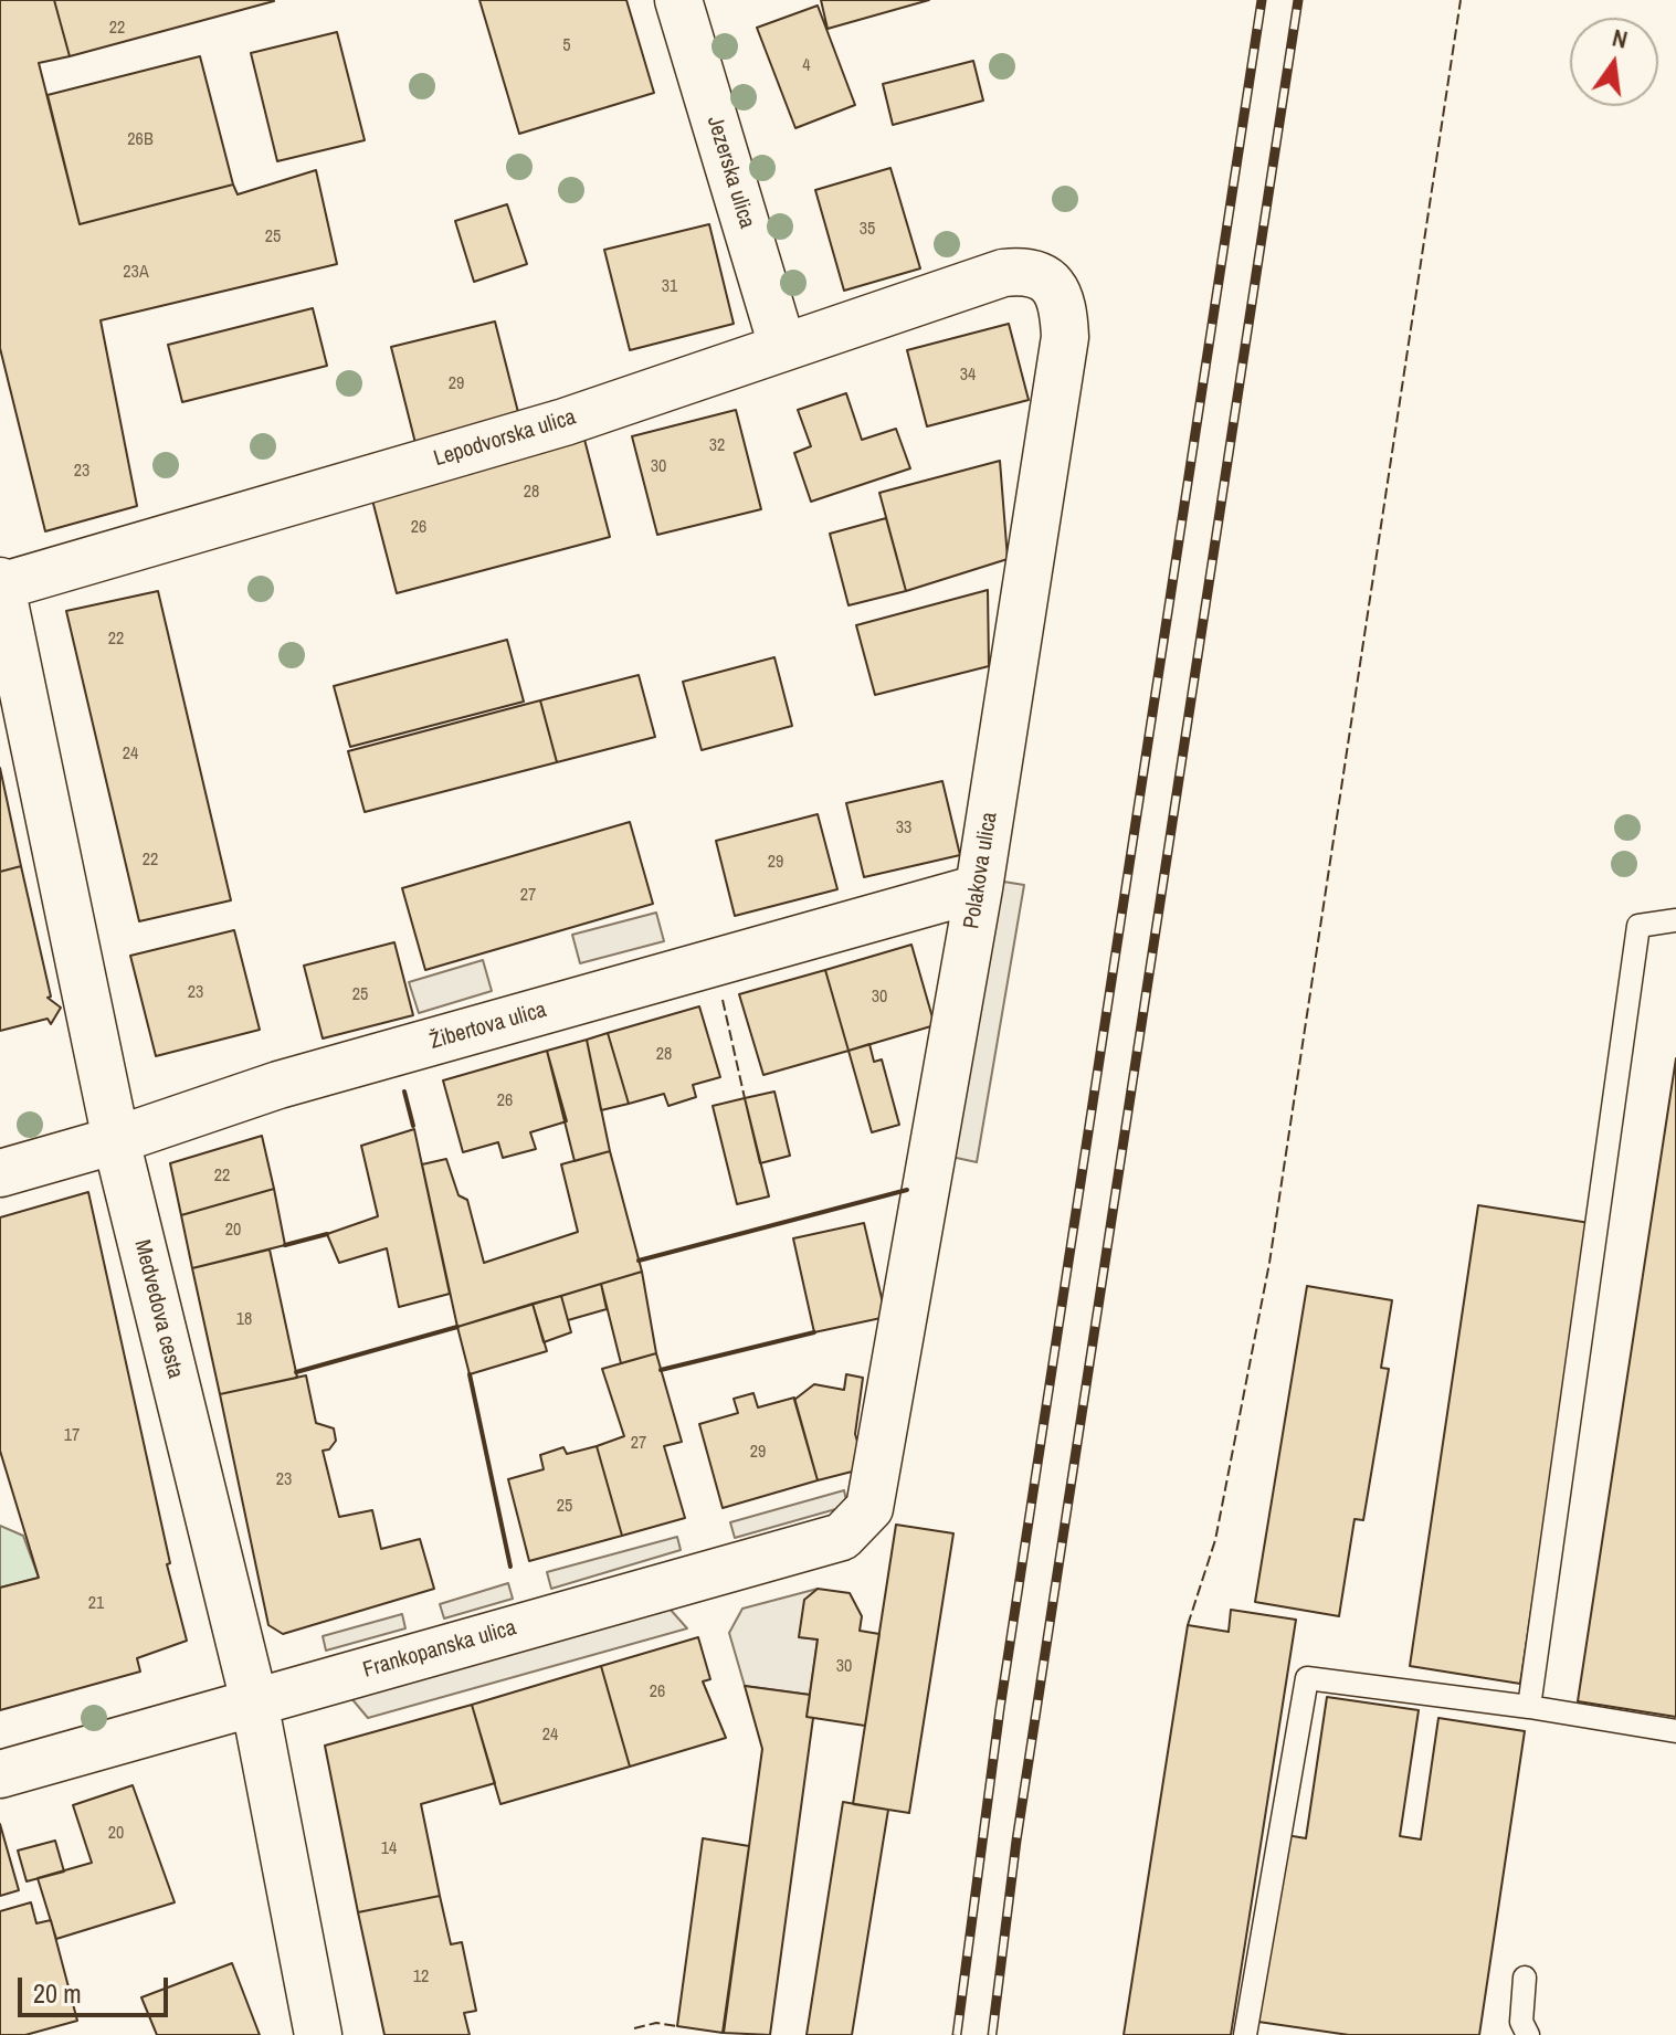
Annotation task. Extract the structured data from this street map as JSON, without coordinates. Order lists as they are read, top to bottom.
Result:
{
  "streets": {
    "street": [
      "Jezerska ulica",
      "Lepodvorska ulica",
      "Polakova ulica",
      "Žibertova ulica",
      "Medvedova cesta",
      "Frankopanska ulica"
    ]
  },
  "crossings": [
    ["Jezerska ulica", "Lepodvorska ulica"],
    ["Lepodvorska ulica", "Polakova ulica"],
    ["Lepodvorska ulica", "Medvedova cesta"],
    ["Polakova ulica", "Žibertova ulica"],
    ["Polakova ulica", "Frankopanska ulica"],
    ["Žibertova ulica", "Medvedova cesta"],
    ["Medvedova cesta", "Frankopanska ulica"]
  ],
  "house_numbers": [
    "22",
    "5",
    "4",
    "26B",
    "35",
    "25",
    "23A",
    "31",
    "34",
    "29",
    "32",
    "30",
    "23",
    "28",
    "26",
    "22",
    "24",
    "33",
    "22",
    "29",
    "27",
    "23",
    "25",
    "30",
    "28",
    "26",
    "22",
    "20",
    "18",
    "17",
    "27",
    "29",
    "23",
    "25",
    "21",
    "30",
    "26",
    "24",
    "20",
    "14",
    "12"
  ],
  "scale_bar": "20 m",
  "north": "top"
}
